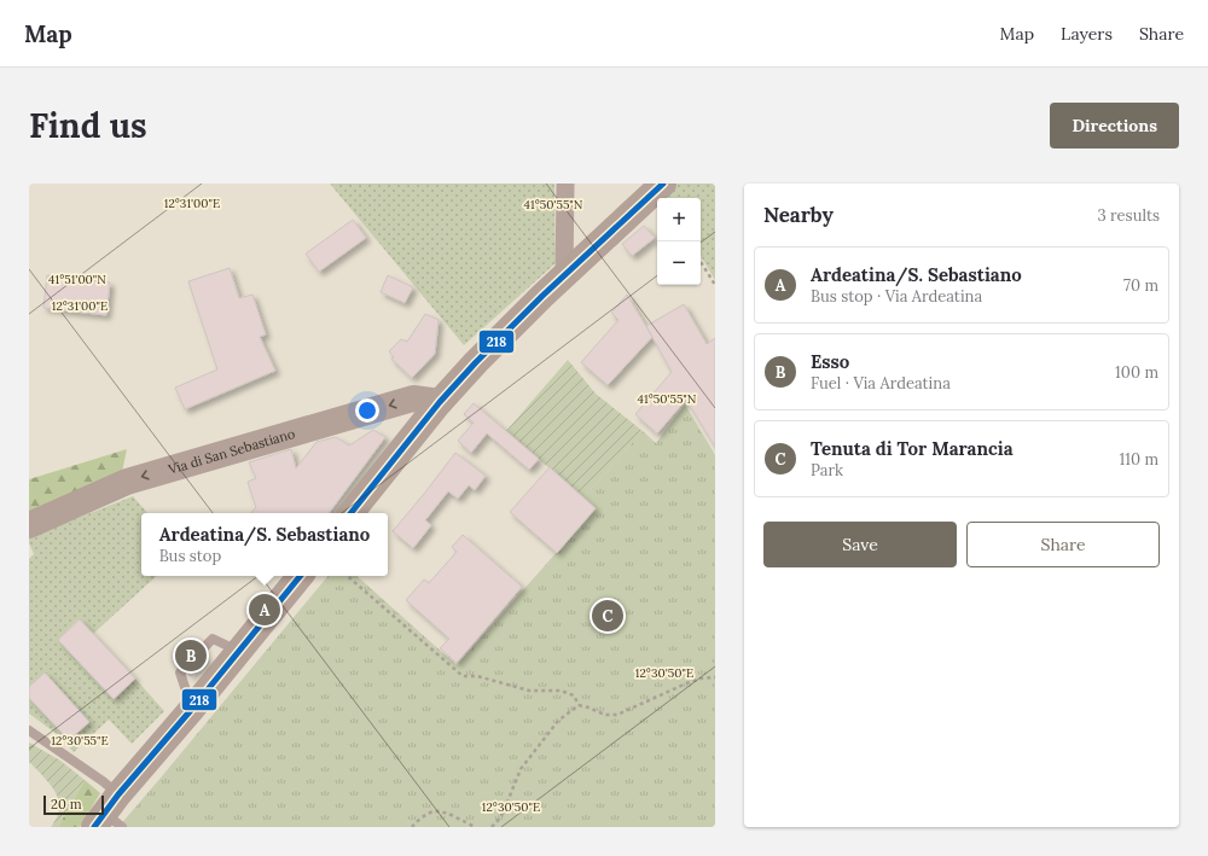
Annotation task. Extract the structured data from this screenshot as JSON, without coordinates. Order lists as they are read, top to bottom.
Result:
{
  "streets": {
    "main road": ["Via di San Sebastiano"]
  },
  "one_way": ["Via di San Sebastiano"],
  "lines": ["transit line 218"],
  "scale_bar": "20 m",
  "page": {
    "header": "Map",
    "nav": ["Map", "Layers", "Share"],
    "buttons": [
      "Directions",
      ["Save", "Share"]
    ],
    "title": "Find us",
    "heading": ["Nearby", "3 results"],
    "map_buttons": ["+", "−"],
    "list": [
      {
        "mark": "A",
        "name": "Ardeatina/S. Sebastiano",
        "note": "Bus stop · Via Ardeatina",
        "value": "70 m"
      },
      {
        "mark": "B",
        "name": "Esso",
        "note": "Fuel · Via Ardeatina",
        "value": "100 m"
      },
      {
        "mark": "C",
        "name": "Tenuta di Tor Marancia",
        "note": "Park",
        "value": "110 m"
      }
    ],
    "popup": ["Ardeatina/S. Sebastiano", "Bus stop"],
    "pins": ["A", "C", "B"],
    "scale": "20 m"
  },
  "coordinates": [
    "12°31'00\"E",
    "41°50'55\"N",
    "41°51'00\"N",
    "12°30'50\"E",
    "12°30'55\"E"
  ]
}
